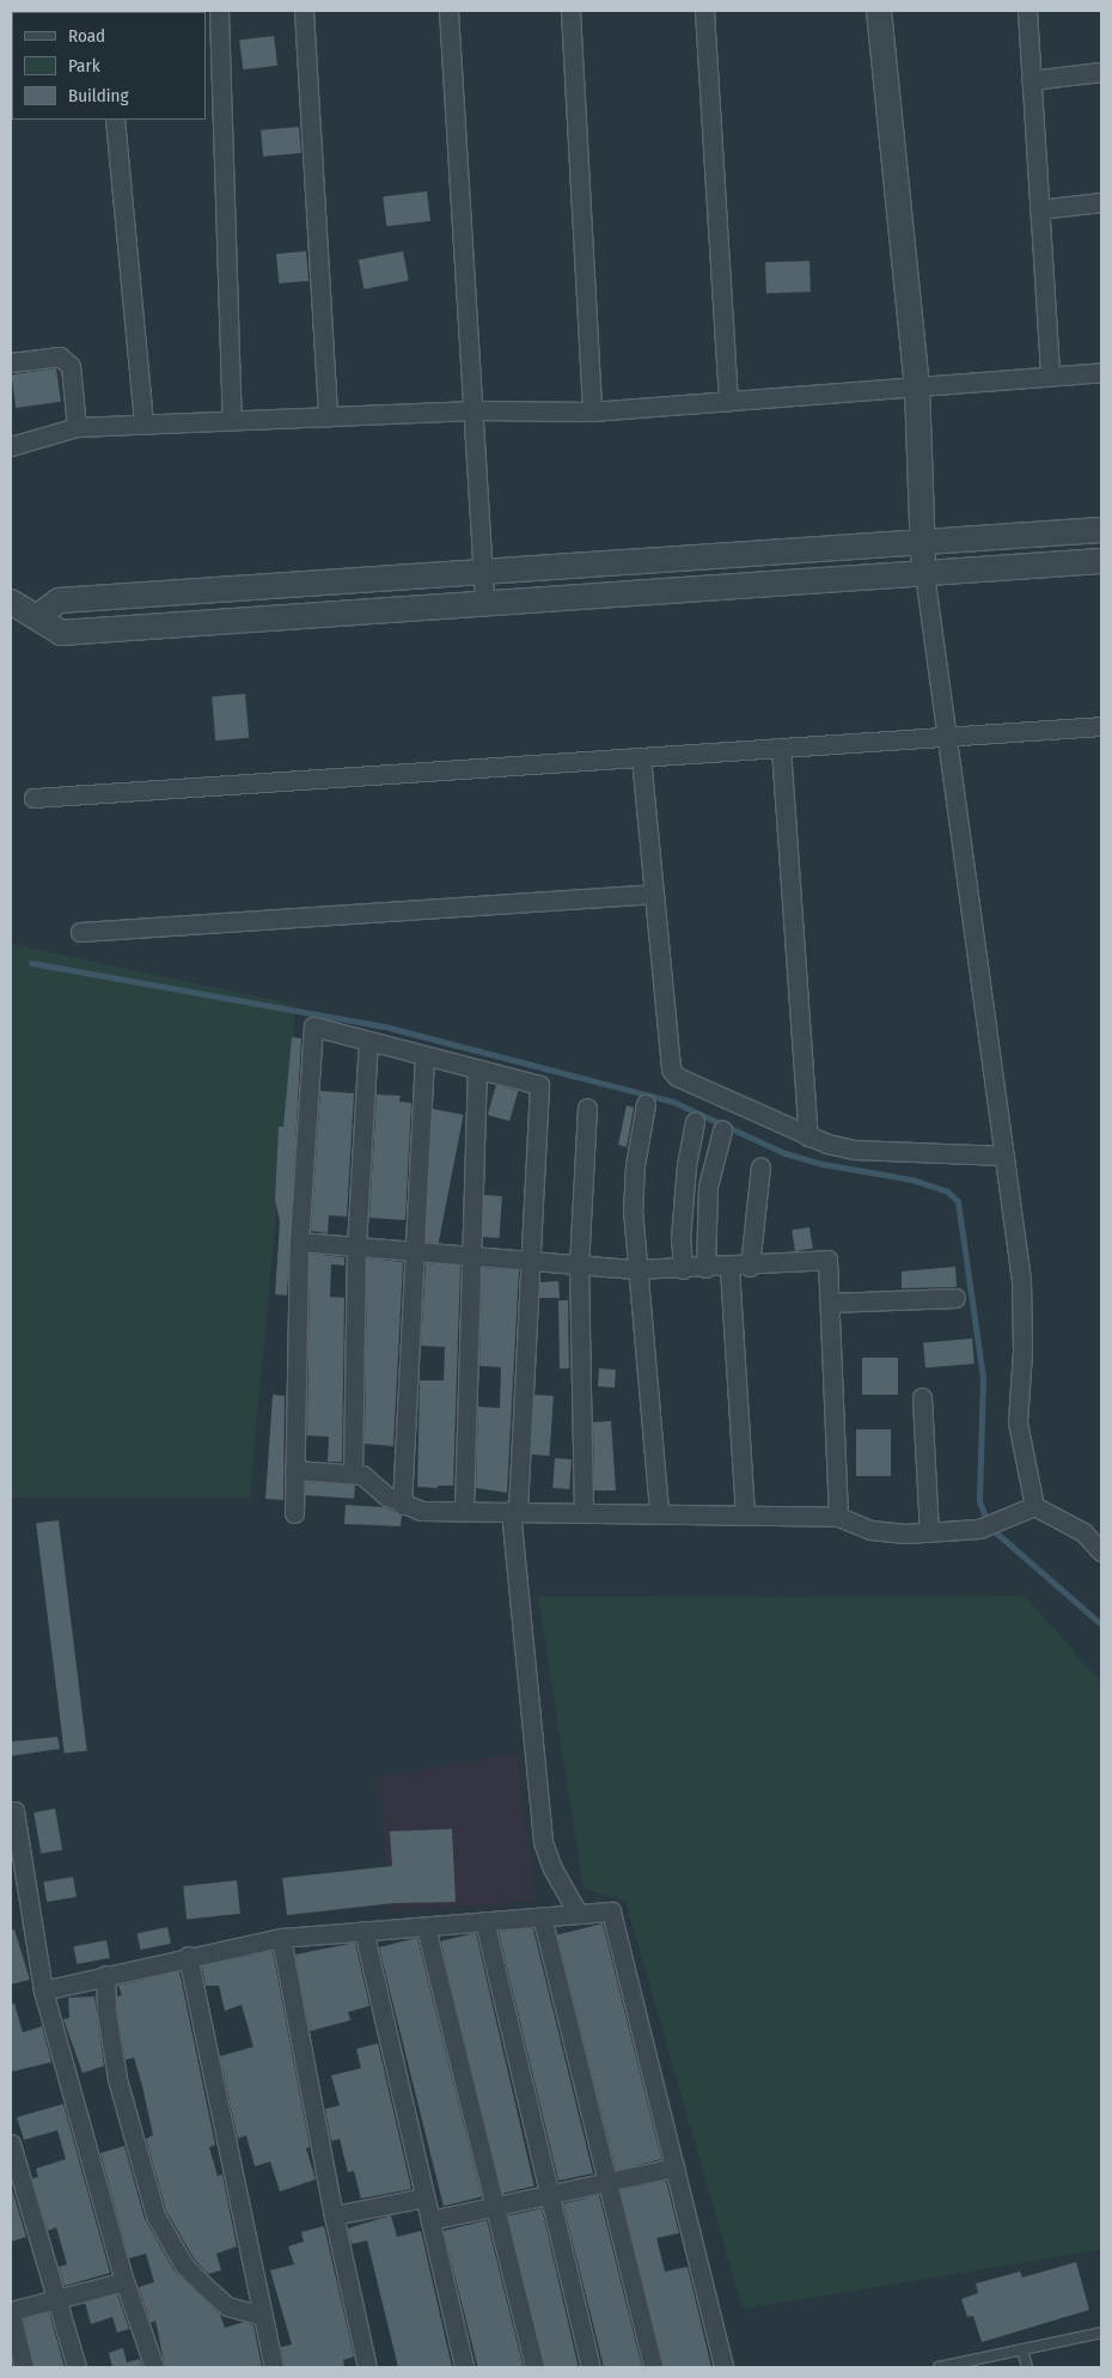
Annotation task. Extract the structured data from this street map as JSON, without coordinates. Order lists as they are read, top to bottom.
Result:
{
  "legend": ["Road", "Park", "Building"]
}
